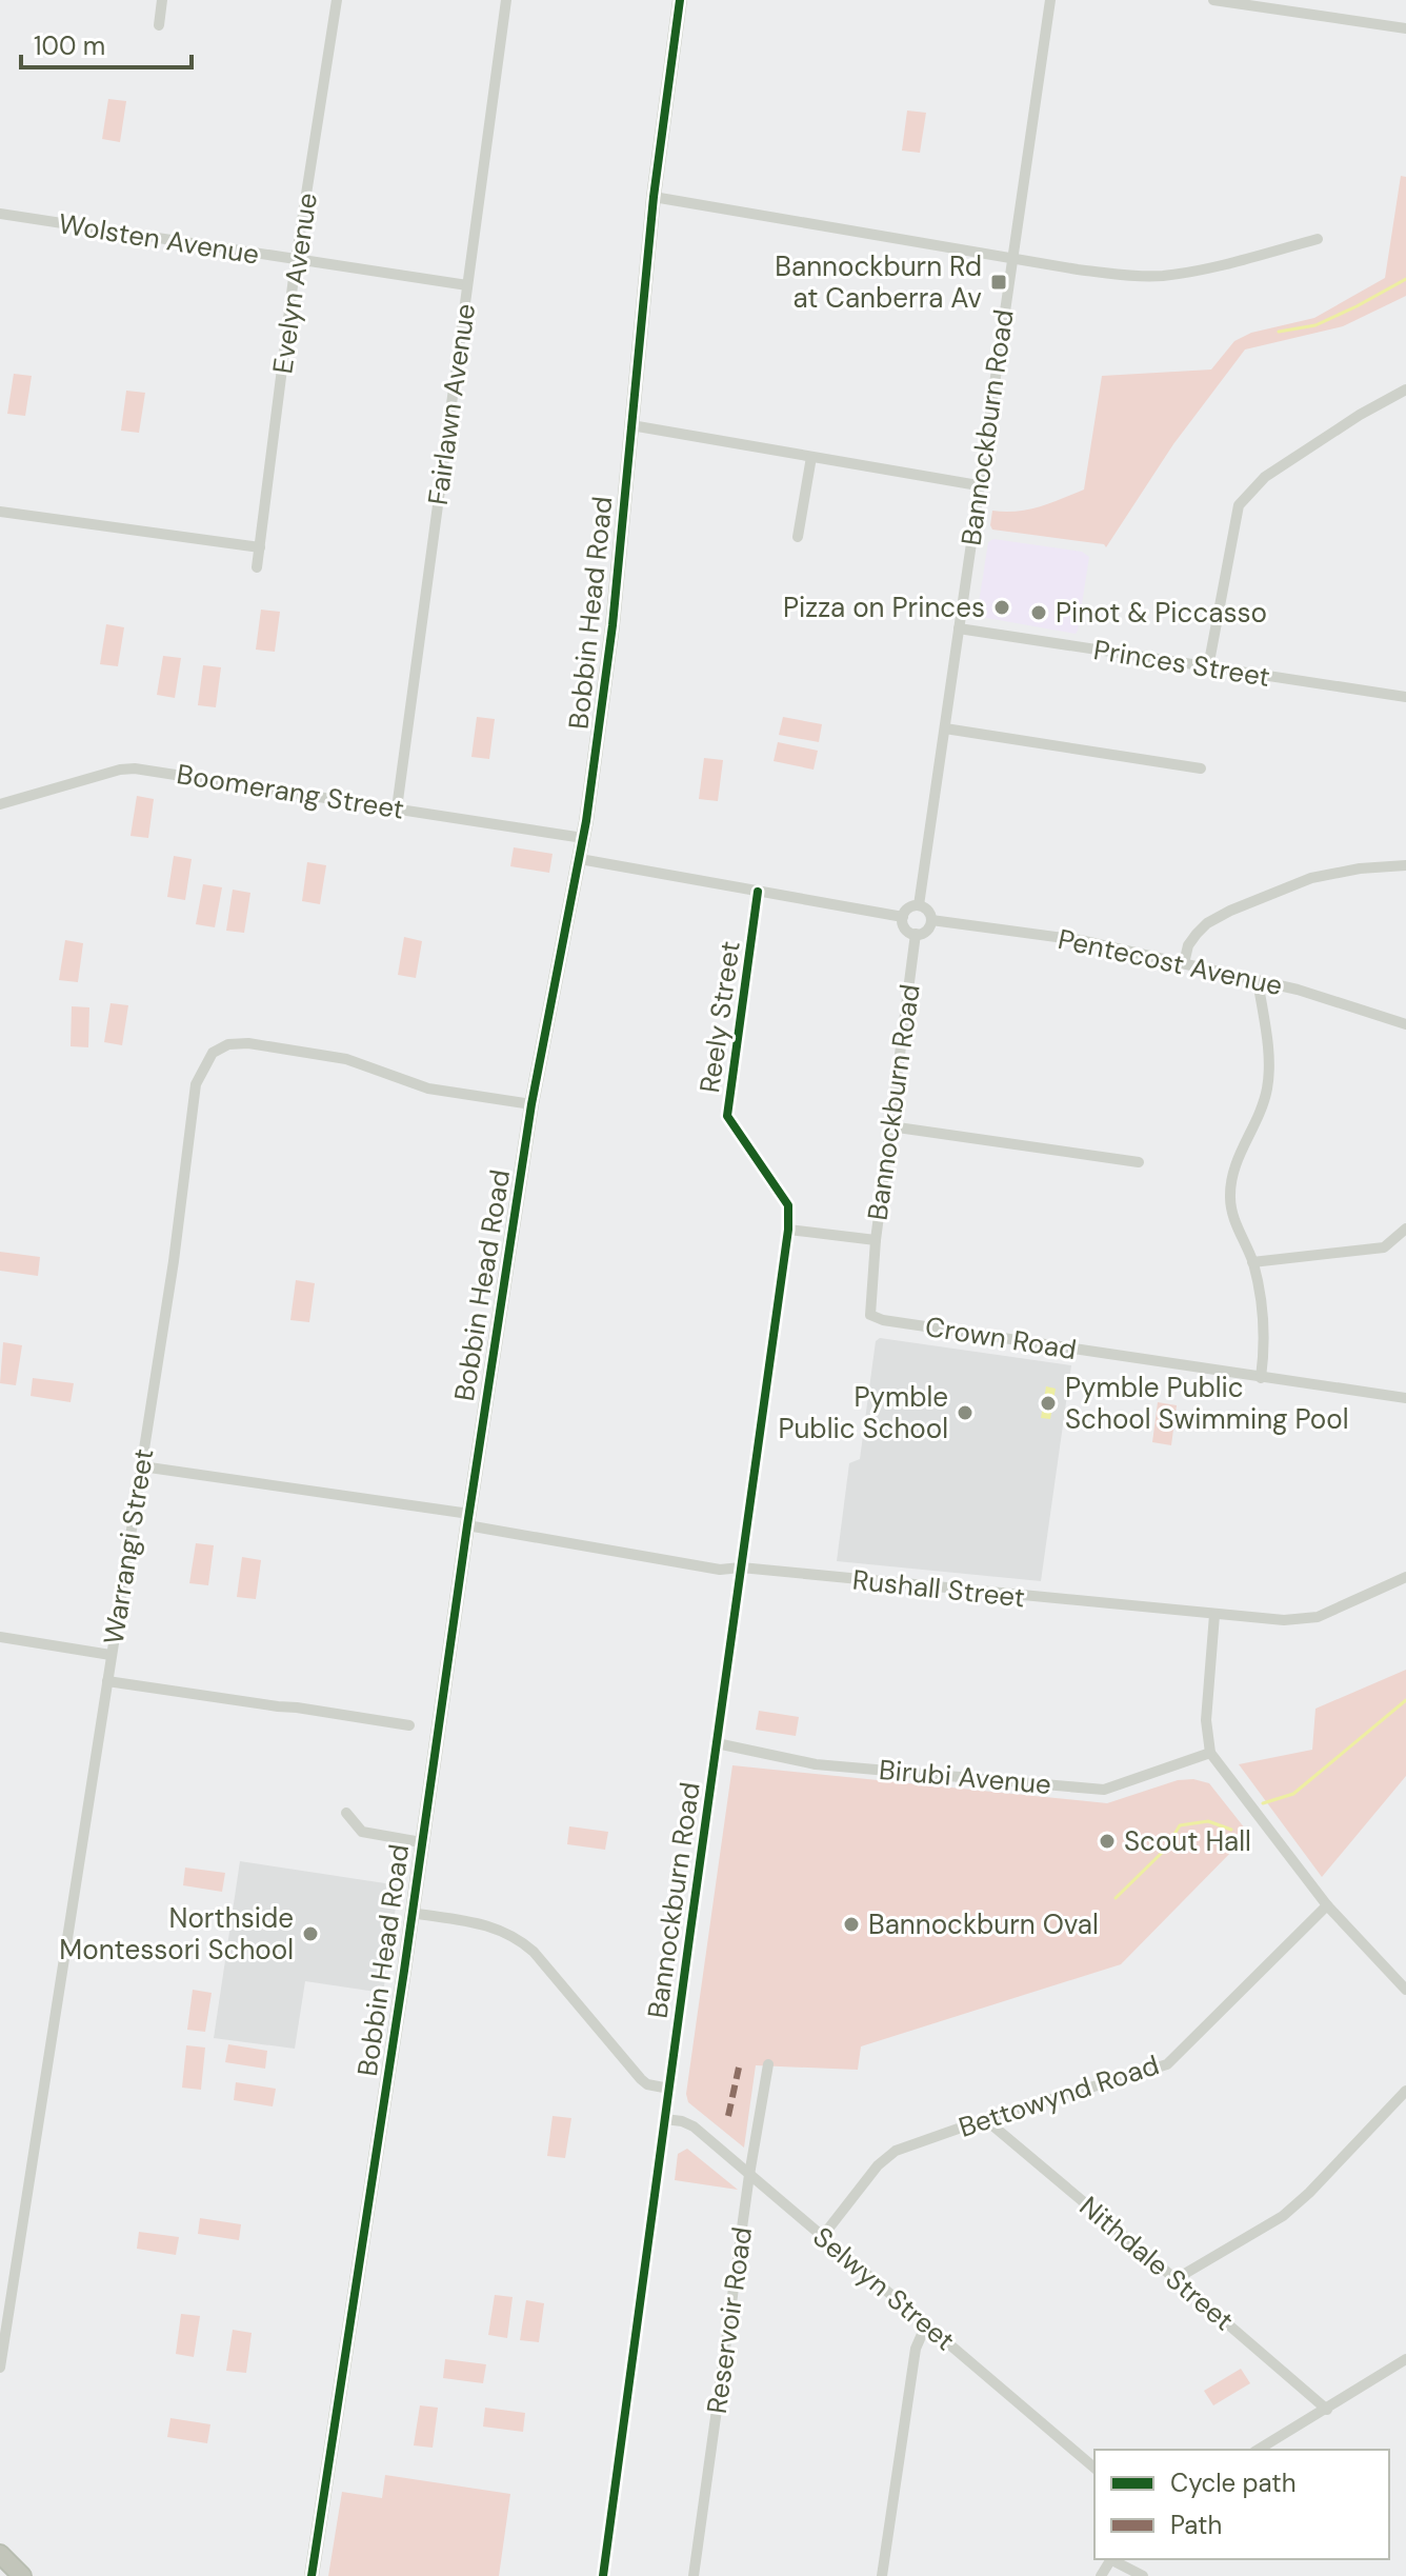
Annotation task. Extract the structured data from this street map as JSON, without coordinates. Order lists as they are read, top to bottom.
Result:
{
  "streets": {
    "main road": ["Bobbin Head Road"],
    "street": [
      "Wolsten Avenue",
      "Evelyn Avenue",
      "Fairlawn Avenue",
      "Bannockburn Road",
      "Princes Street",
      "Boomerang Street",
      "Pentecost Avenue",
      "Reely Street",
      "Crown Road",
      "Warrangi Street",
      "Rushall Street",
      "Birubi Avenue",
      "Bettowynd Road",
      "Nithdale Street",
      "Selwyn Street",
      "Reservoir Road"
    ]
  },
  "crossings": [
    ["Wolsten Avenue", "Evelyn Avenue"],
    ["Wolsten Avenue", "Fairlawn Avenue"],
    ["Fairlawn Avenue", "Boomerang Street"],
    ["Bannockburn Road", "Princes Street"],
    ["Bannockburn Road", "Pentecost Avenue"],
    ["Bannockburn Road", "Reely Street"],
    ["Bannockburn Road", "Crown Road"],
    ["Bannockburn Road", "Rushall Street"],
    ["Bannockburn Road", "Birubi Avenue"],
    ["Bannockburn Road", "Selwyn Street"],
    ["Bobbin Head Road", "Boomerang Street"],
    ["Bobbin Head Road", "Warrangi Street"],
    ["Bobbin Head Road", "Rushall Street"],
    ["Warrangi Street", "Rushall Street"],
    ["Bettowynd Road", "Nithdale Street"],
    ["Bettowynd Road", "Selwyn Street"],
    ["Selwyn Street", "Reservoir Road"]
  ],
  "places": {
    "transit": ["Bannockburn Rd at Canberra Av"],
    "other": [
      "Pizza on Princes",
      "Pinot & Piccasso",
      "Pymble Public School Swimming Pool",
      "Pymble Public School",
      "Scout Hall",
      "Bannockburn Oval",
      "Northside Montessori School"
    ]
  },
  "legend": ["Cycle path", "Path"],
  "scale_bar": "100 m"
}
